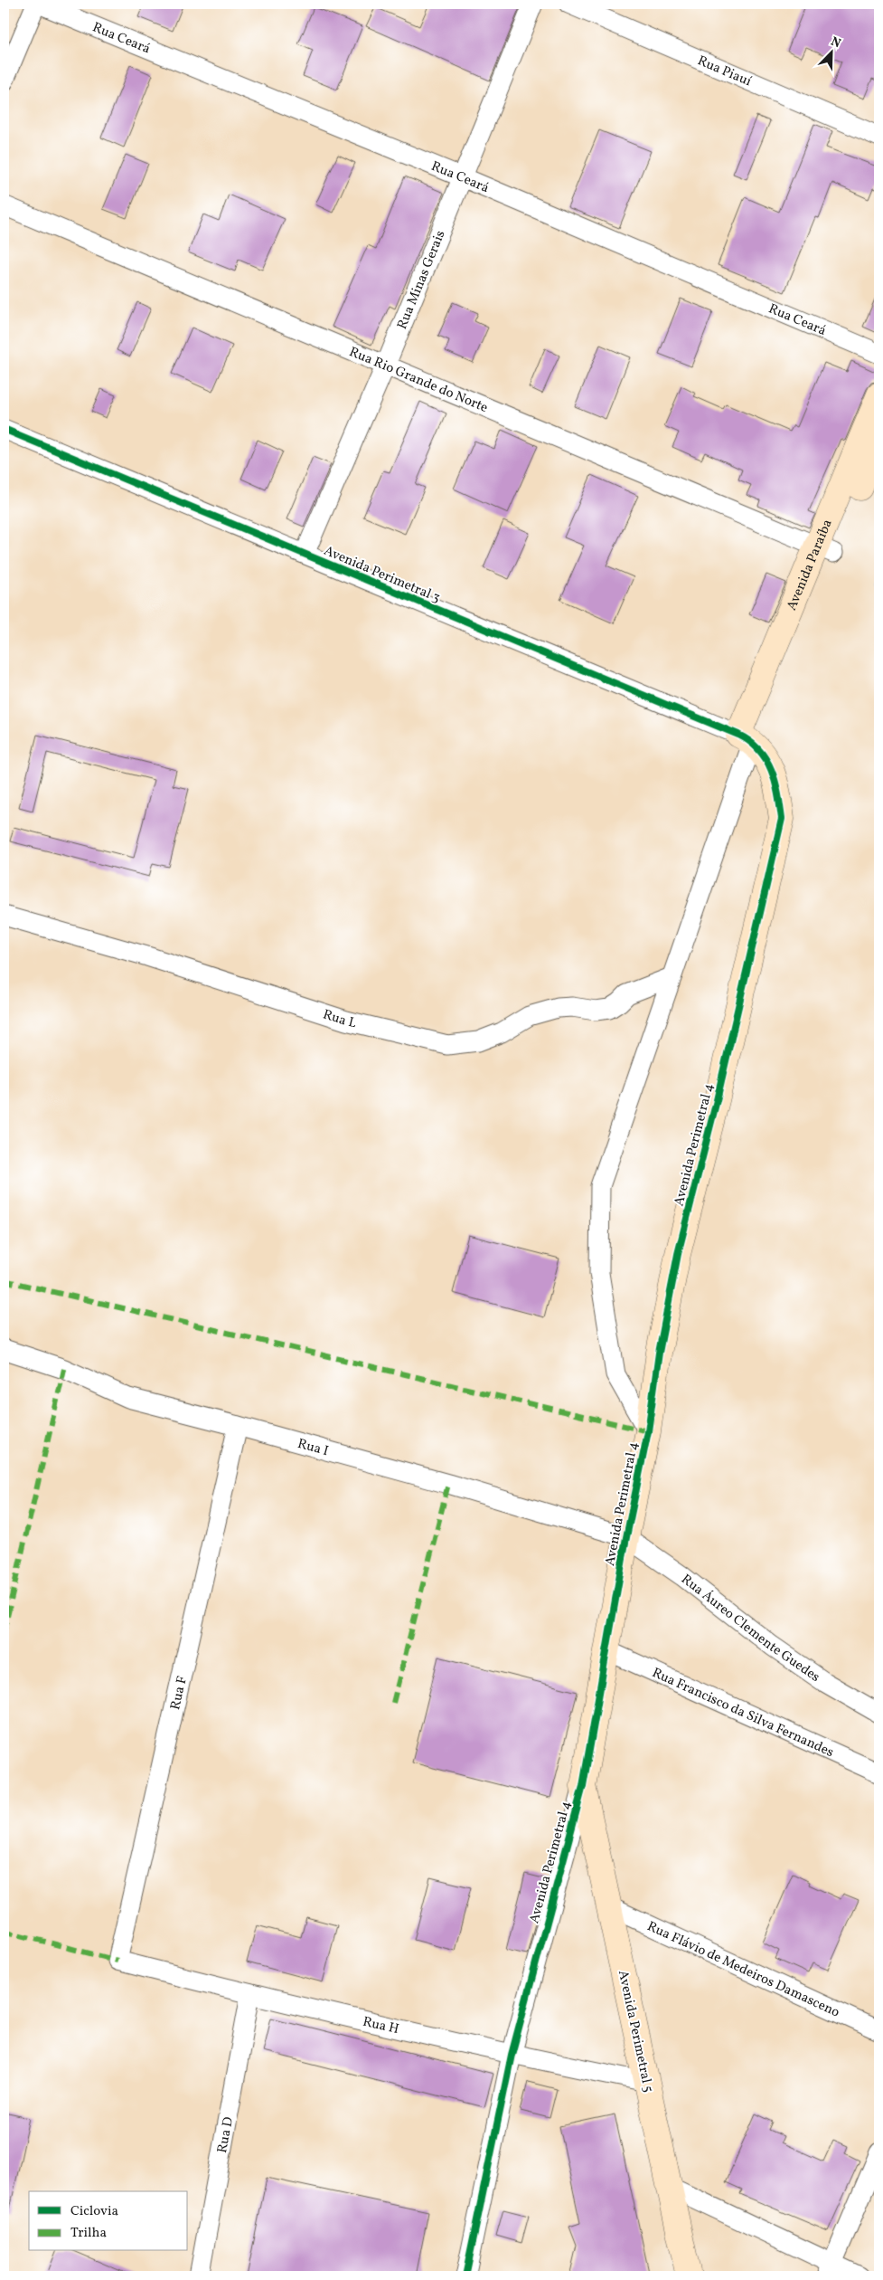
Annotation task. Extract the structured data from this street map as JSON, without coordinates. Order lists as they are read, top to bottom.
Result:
{
  "streets": {
    "street": [
      "Rua Ceará",
      "Rua Piauí",
      "Rua Minas Gerais",
      "Rua Rio Grande do Norte",
      "Avenida Paraíba",
      "Avenida Perimetral 3",
      "Rua L",
      "Avenida Perimetral 4",
      "Rua I",
      "Rua Áureo Clemente Guedes",
      "Rua F",
      "Rua Francisco da Silva Fernandes",
      "Rua Flávio de Medeiros Damasceno",
      "Rua H",
      "Avenida Perimetral 5",
      "Rua D"
    ]
  },
  "crossings": [
    ["Rua Ceará", "Rua Minas Gerais"],
    ["Rua Minas Gerais", "Rua Rio Grande do Norte"],
    ["Rua Minas Gerais", "Avenida Perimetral 3"],
    ["Rua Rio Grande do Norte", "Avenida Paraíba"],
    ["Avenida Paraíba", "Avenida Perimetral 3"],
    ["Avenida Paraíba", "Avenida Perimetral 4"],
    ["Avenida Perimetral 3", "Avenida Perimetral 4"],
    ["Avenida Perimetral 4", "Rua I"],
    ["Avenida Perimetral 4", "Rua Áureo Clemente Guedes"],
    ["Avenida Perimetral 4", "Rua Francisco da Silva Fernandes"],
    ["Avenida Perimetral 4", "Rua H"],
    ["Avenida Perimetral 4", "Avenida Perimetral 5"],
    ["Rua I", "Rua Áureo Clemente Guedes"],
    ["Rua I", "Rua F"],
    ["Rua F", "Rua H"],
    ["Rua Flávio de Medeiros Damasceno", "Avenida Perimetral 5"],
    ["Rua H", "Avenida Perimetral 5"],
    ["Rua H", "Rua D"]
  ],
  "legend": ["Ciclovia", "Trilha"],
  "north": "top right"
}
